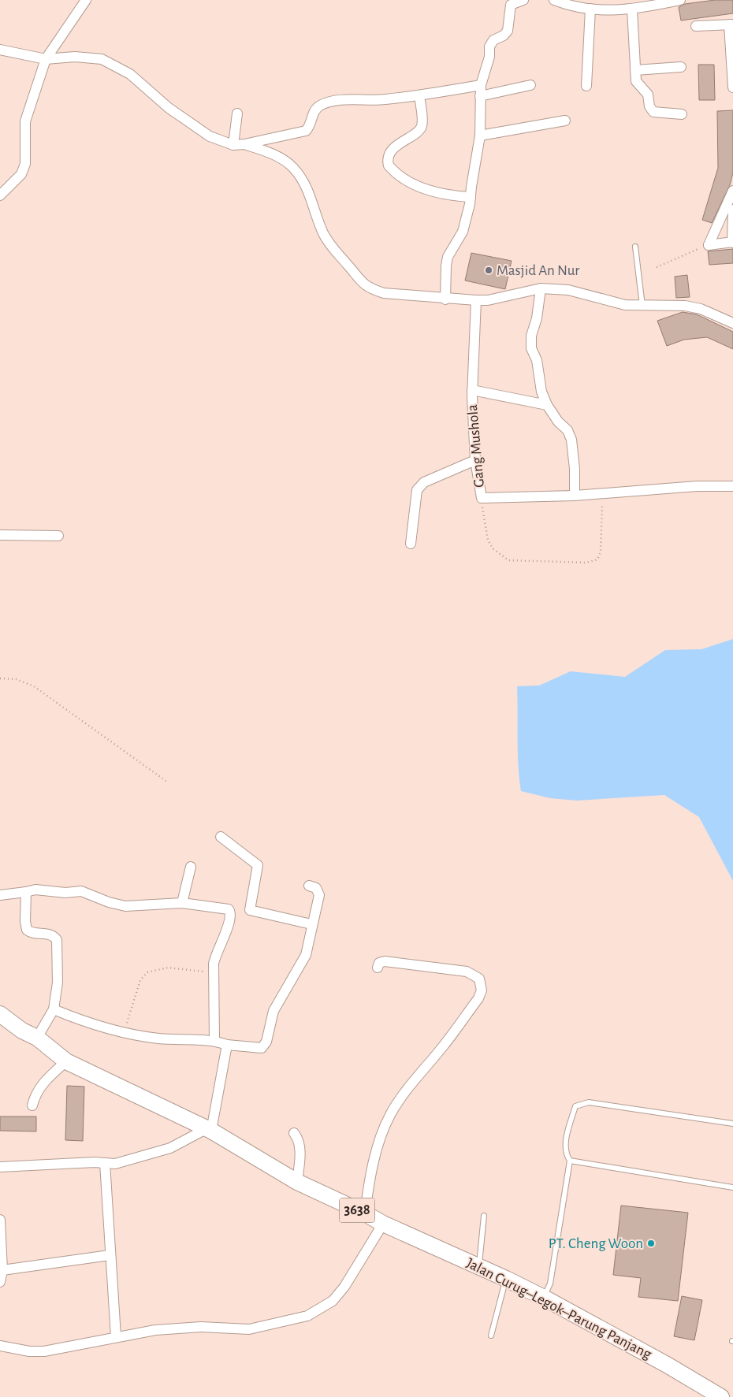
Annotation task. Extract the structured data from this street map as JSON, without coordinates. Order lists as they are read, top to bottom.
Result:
{
  "streets": {
    "main road": ["3638", "Jalan Curug–Legok–Parung Panjang"],
    "street": ["Gang Mushola"]
  },
  "places": ["Masjid An Nur", "PT. Cheng Woon"]
}
